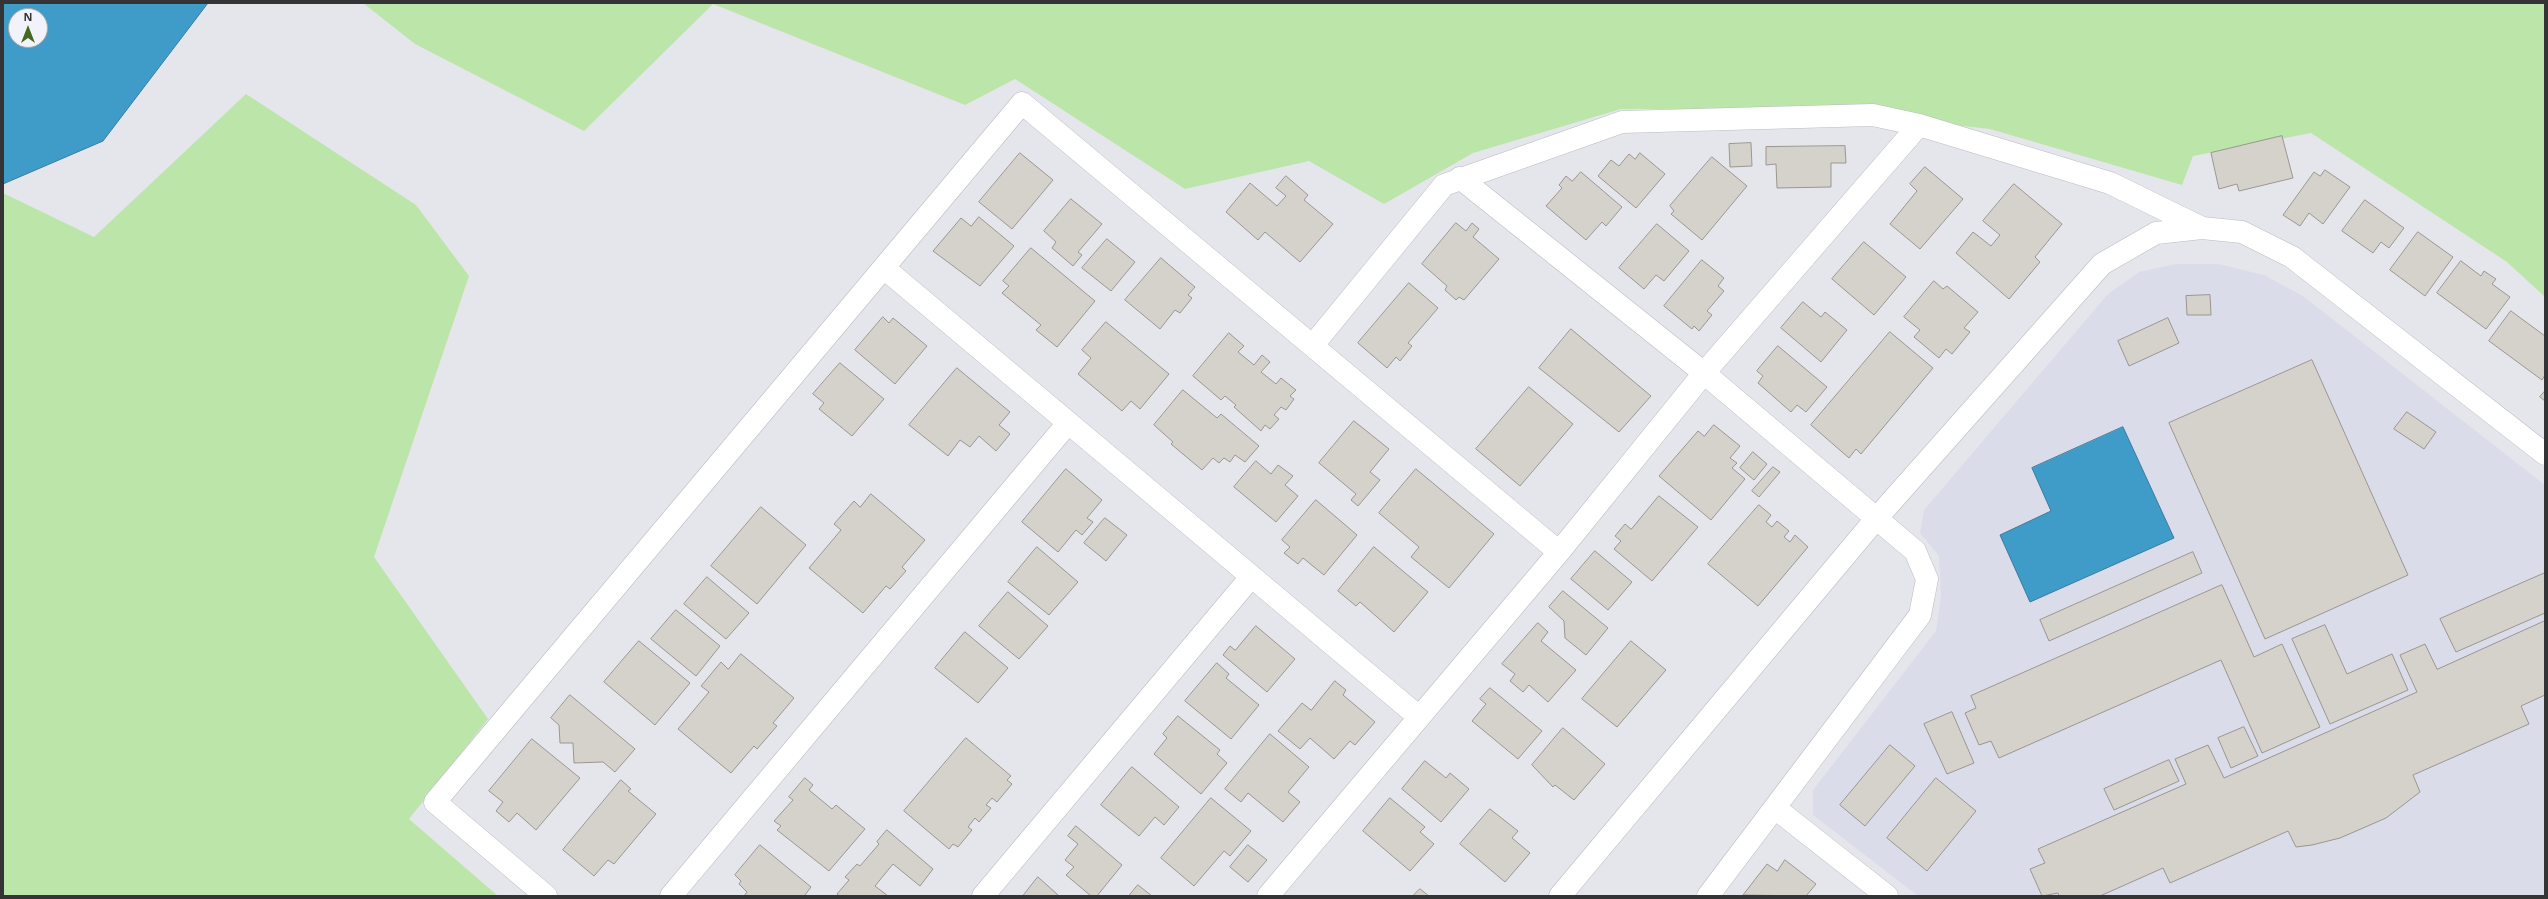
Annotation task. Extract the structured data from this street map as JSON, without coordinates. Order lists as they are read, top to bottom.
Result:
{
  "north": "top"
}
